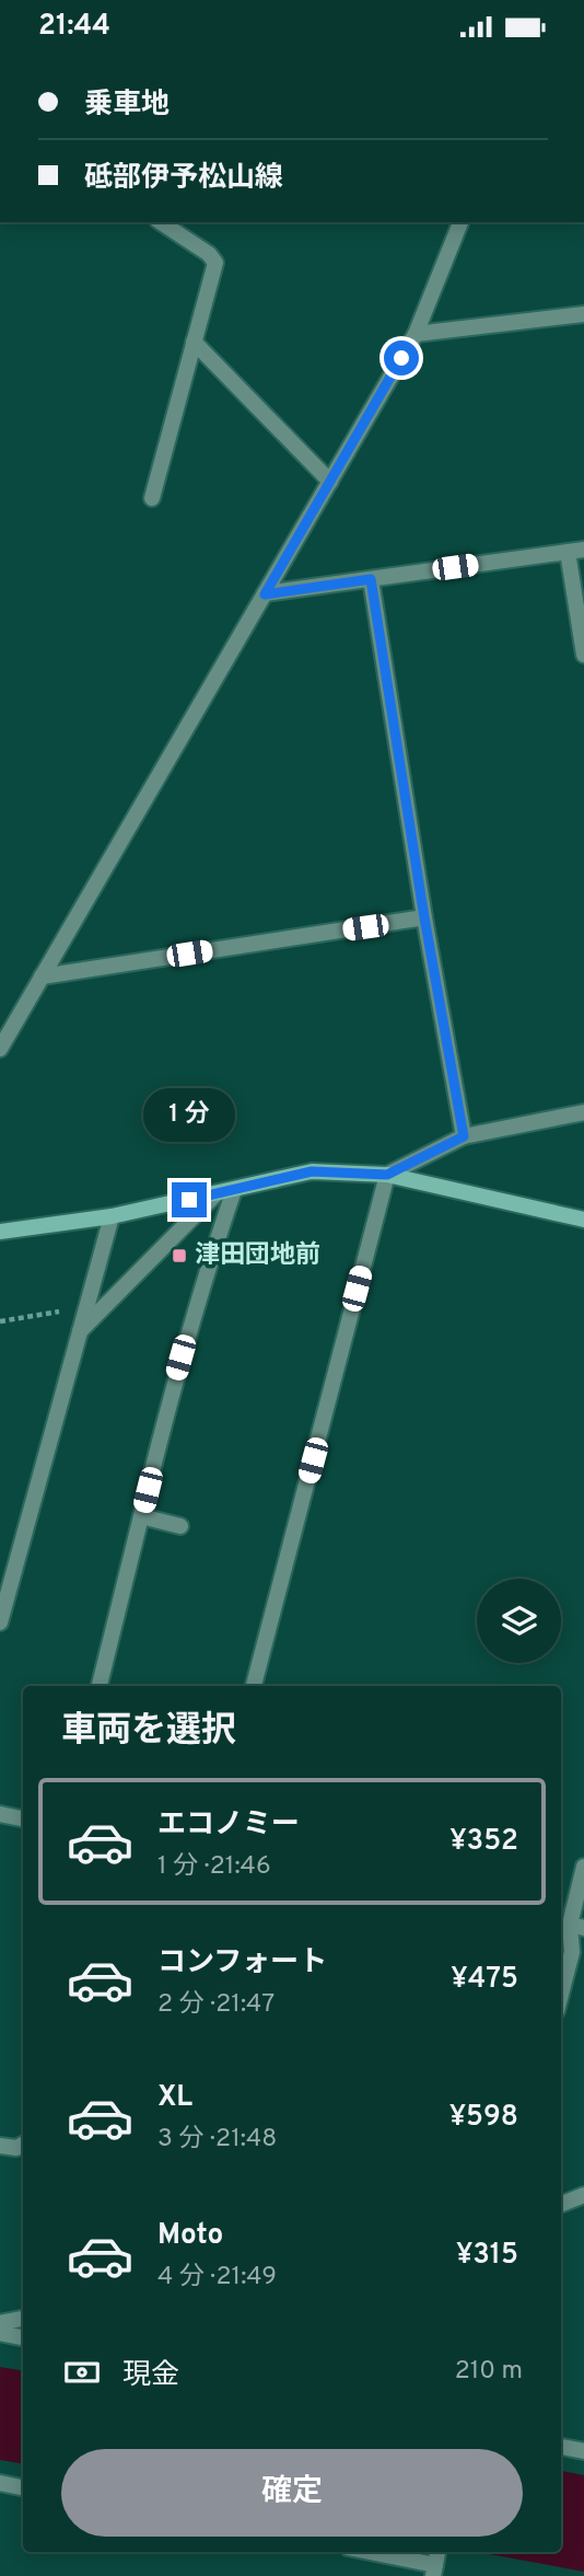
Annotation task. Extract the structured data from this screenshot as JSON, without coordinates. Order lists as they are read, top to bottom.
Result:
{
  "places": {
    "transit": ["津田団地前"]
  },
  "page": {
    "status": "21:44",
    "banner": ["乗車地", "砥部伊予松山線"],
    "bubble": "1 分",
    "heading": "車両を選択",
    "list": [
      {
        "name": "エコノミー",
        "note": "1 分 · 21:46",
        "value": "¥352"
      },
      {
        "name": "コンフォート",
        "note": "2 分 · 21:47",
        "value": "¥475"
      },
      {
        "name": "XL",
        "note": "3 分 · 21:48",
        "value": "¥598"
      },
      {
        "name": "Moto",
        "note": "4 分 · 21:49",
        "value": "¥315"
      }
    ],
    "pay": ["現金", "210 m"],
    "buttons": "確定"
  }
}
